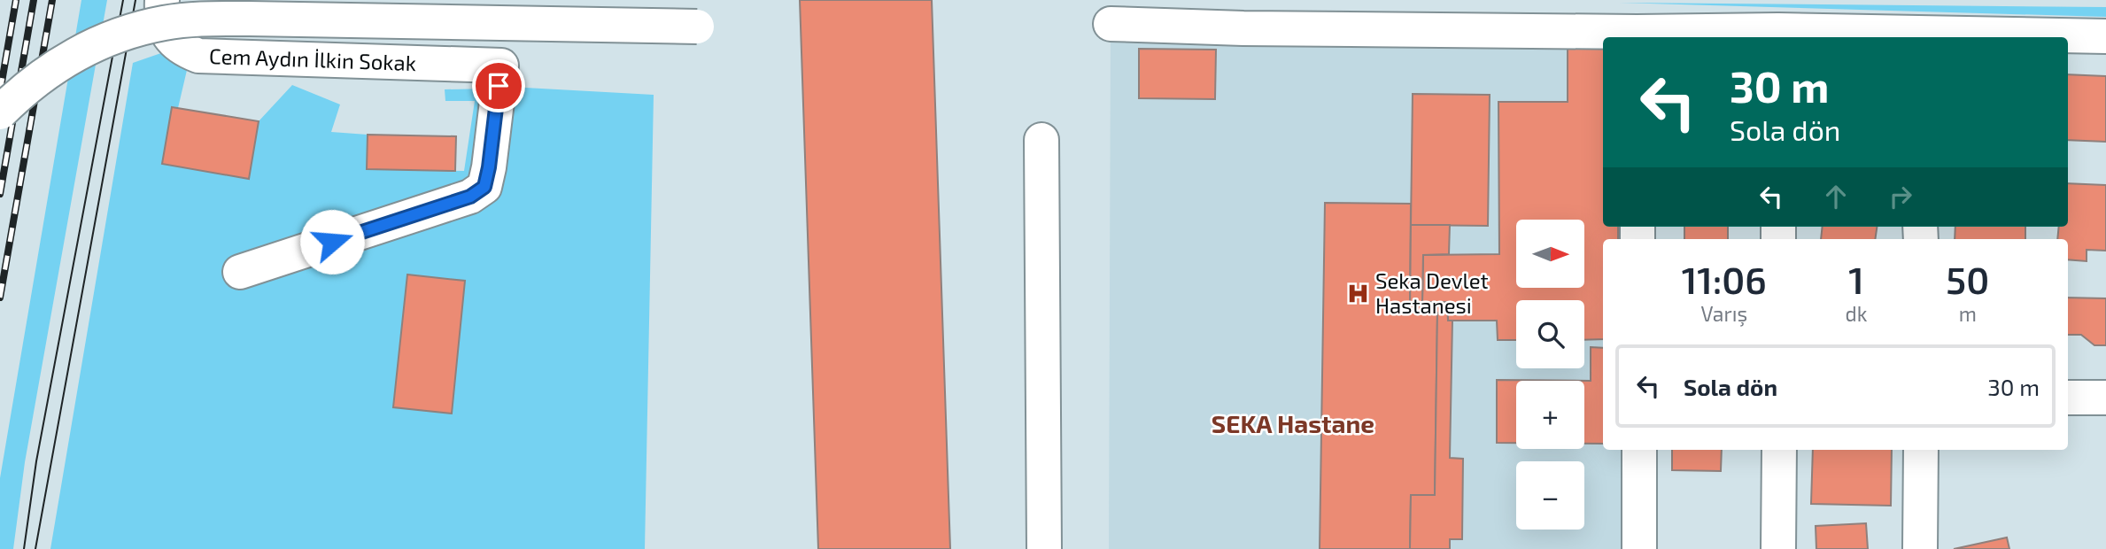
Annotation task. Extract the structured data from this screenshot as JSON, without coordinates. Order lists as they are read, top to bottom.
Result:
{
  "streets": {
    "street": ["Cem Aydın İlkin Sokak"]
  },
  "districts": ["SEKA Hastane"],
  "places": {
    "hospital": ["Seka Devlet Hastanesi"]
  },
  "north": "right",
  "page": {
    "turn": ["30 m", "Sola dön"],
    "map_buttons": ["+", "−"],
    "eta": [
      "11:06",
      "Varış",
      "1",
      "dk",
      "50",
      "m"
    ],
    "list": [
      {
        "name": "Sola dön",
        "value": "30 m"
      }
    ]
  }
}
